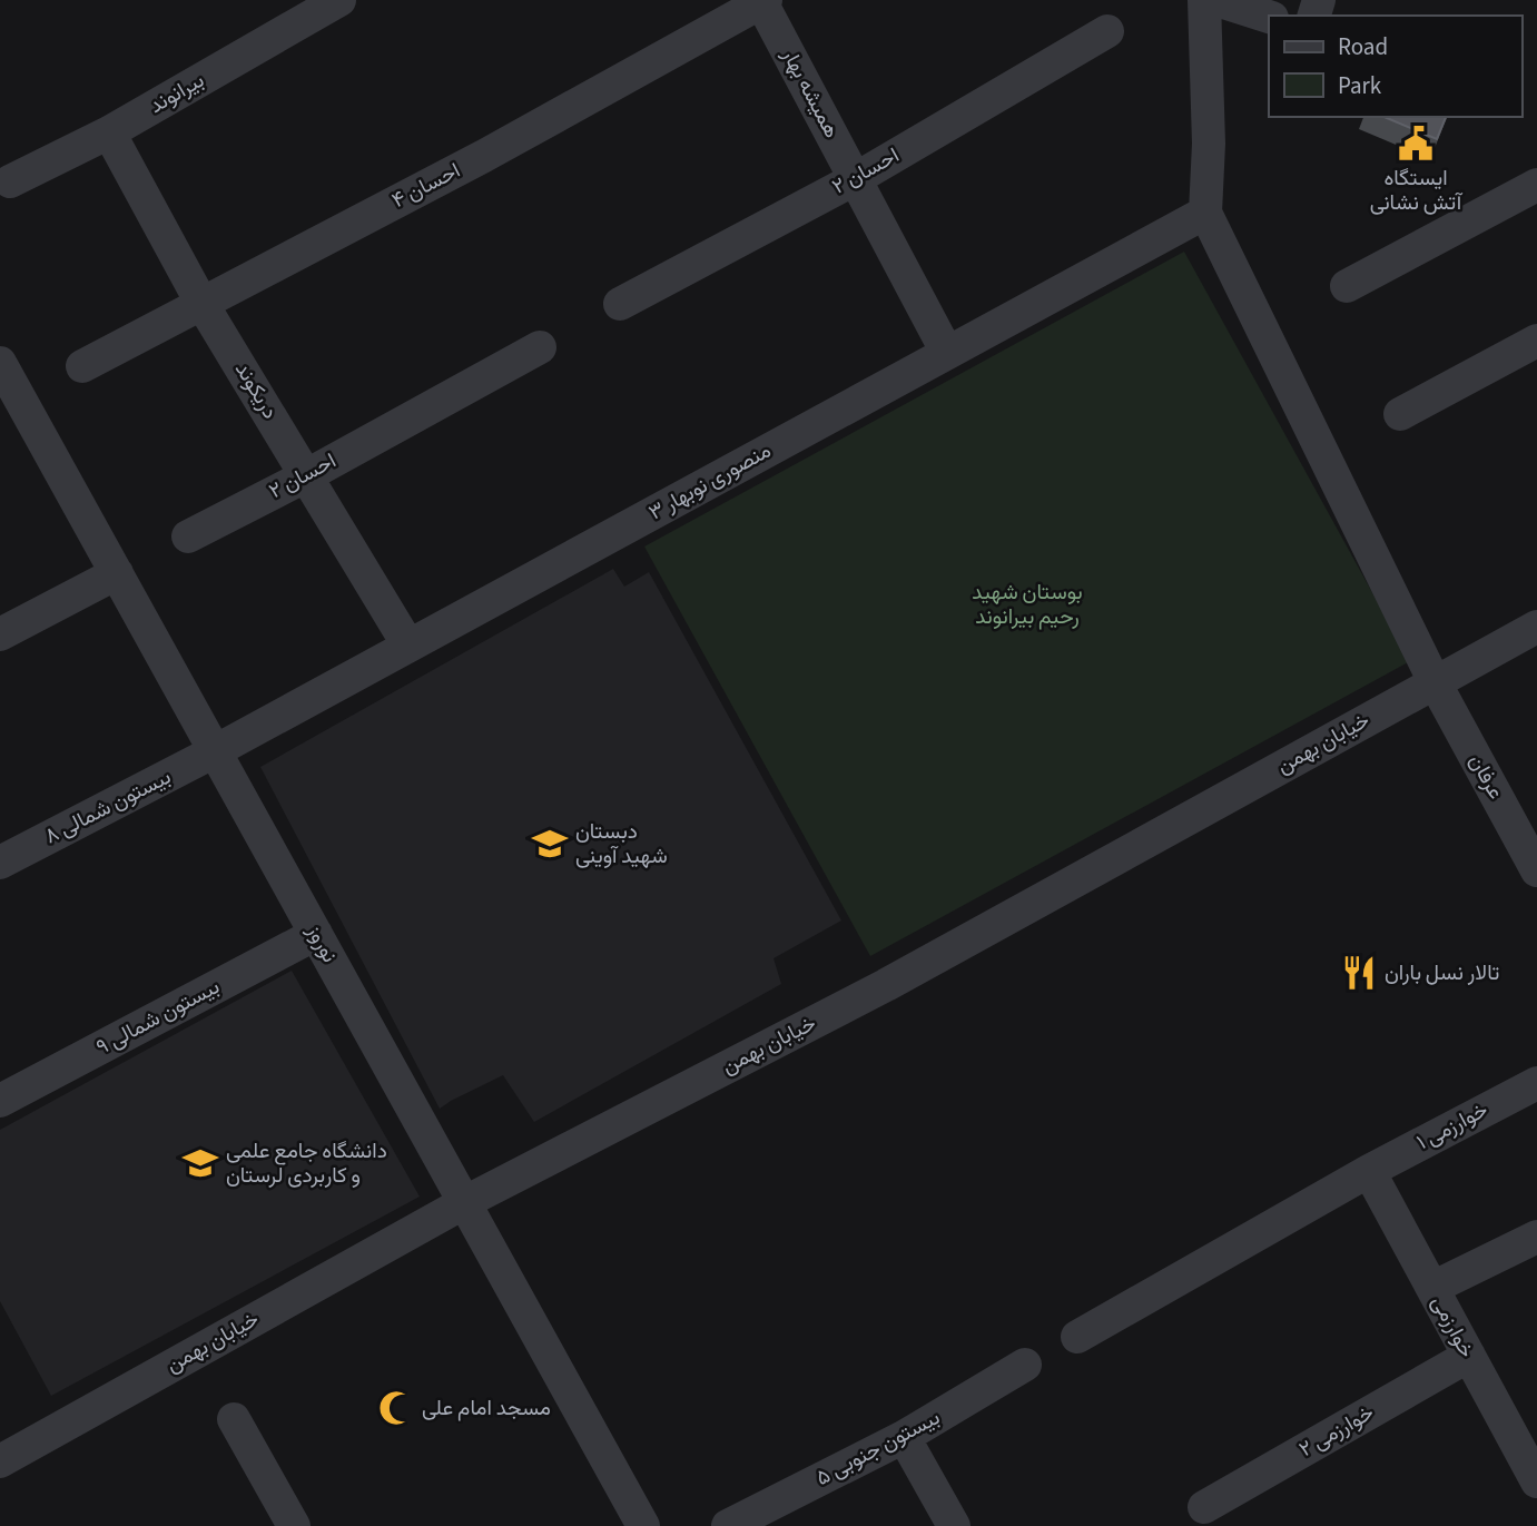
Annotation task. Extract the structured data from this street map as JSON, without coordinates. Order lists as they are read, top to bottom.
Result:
{
  "streets": {
    "street": [
      "بیرانوند",
      "همیشه بهار",
      "احسان ۲",
      "احسان ۴",
      "دریکوند",
      "منصوری نوبهار ۳",
      "خیابان بهمن",
      "عرفان",
      "بیستون شمالی ۸",
      "نوروز",
      "بیستون شمالی ۹",
      "خوارزمی ۱",
      "خوارزمی",
      "خوارزمی ۲",
      "بیستون جنوبی ۵"
    ]
  },
  "crossings": [
    ["بیرانوند", "دریکوند"],
    ["همیشه بهار", "احسان ۲"],
    ["همیشه بهار", "احسان ۴"],
    ["همیشه بهار", "منصوری نوبهار ۳"],
    ["احسان ۲", "دریکوند"],
    ["احسان ۴", "دریکوند"],
    ["دریکوند", "منصوری نوبهار ۳"],
    ["منصوری نوبهار ۳", "عرفان"],
    ["منصوری نوبهار ۳", "بیستون شمالی ۸"],
    ["منصوری نوبهار ۳", "نوروز"],
    ["خیابان بهمن", "عرفان"],
    ["خیابان بهمن", "نوروز"],
    ["بیستون شمالی ۸", "نوروز"],
    ["نوروز", "بیستون شمالی ۹"],
    ["خوارزمی ۱", "خوارزمی"],
    ["خوارزمی", "خوارزمی ۲"]
  ],
  "parks": ["بوستان شهید رحیم بیرانوند"],
  "places": {
    "public building": ["ایستگاه آتش نشانی"],
    "school or university": ["دبستان شهید آوینی", "دانشگاه جامع علمی و کاربردی لرستان"],
    "restaurant": ["تالار نسل باران"],
    "mosque": ["مسجد امام علی"]
  },
  "legend": ["Road", "Park"]
}
